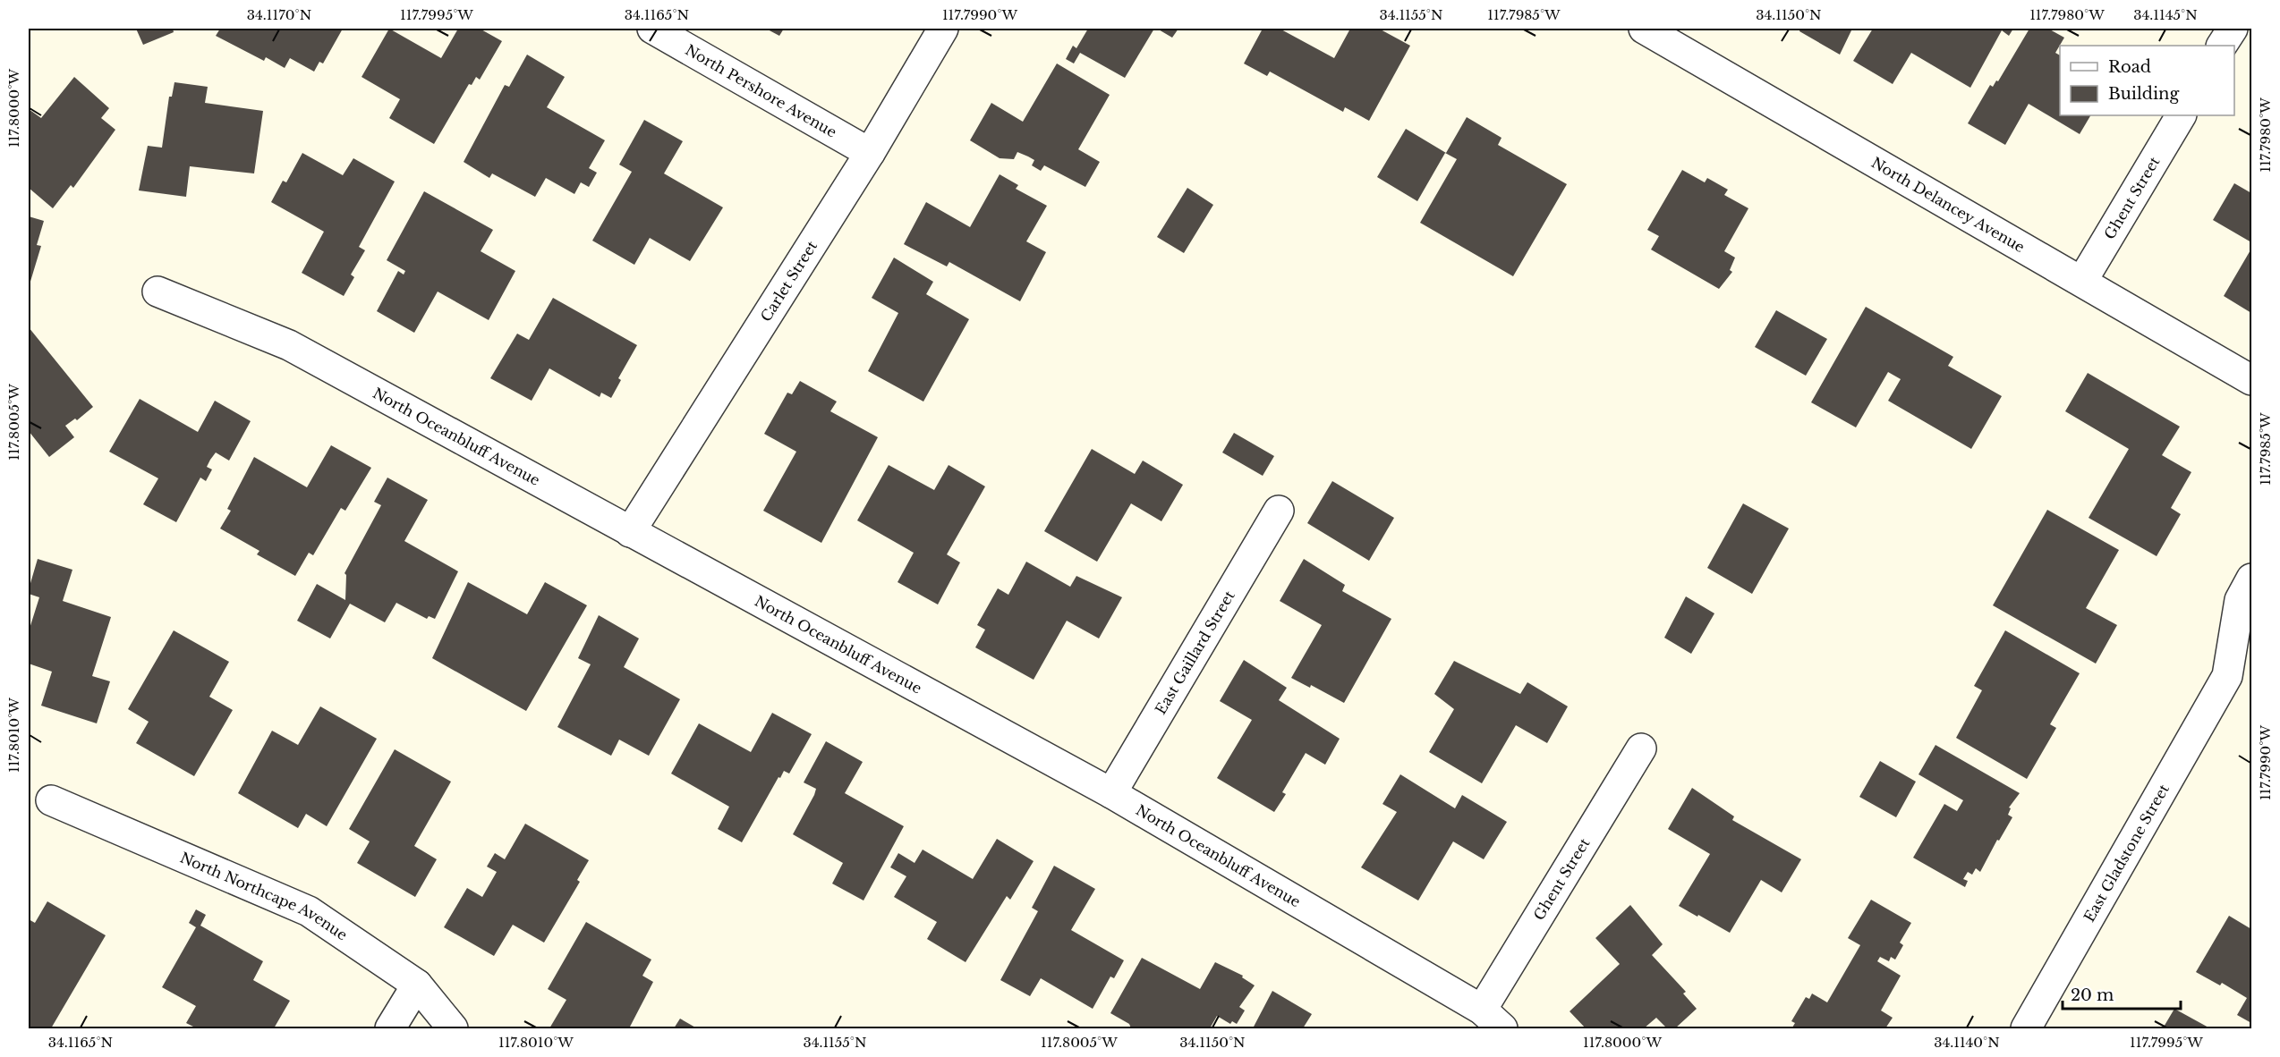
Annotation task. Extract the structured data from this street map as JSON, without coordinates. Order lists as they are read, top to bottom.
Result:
{
  "streets": {
    "street": [
      "North Pershore Avenue",
      "Ghent Street",
      "North Delancey Avenue",
      "Carlet Street",
      "North Oceanbluff Avenue",
      "East Gaillard Street",
      "East Gladstone Street",
      "North Northcape Avenue"
    ]
  },
  "crossings": [
    ["North Pershore Avenue", "Carlet Street"],
    ["Ghent Street", "North Delancey Avenue"],
    ["Ghent Street", "North Oceanbluff Avenue"],
    ["Carlet Street", "North Oceanbluff Avenue"],
    ["North Oceanbluff Avenue", "East Gaillard Street"]
  ],
  "legend": ["Road", "Building"],
  "scale_bar": "20 m",
  "coordinates": [
    "34.1170°N",
    "117.7995°W",
    "34.1165°N",
    "117.7990°W",
    "34.1155°N",
    "117.7985°W",
    "34.1150°N",
    "117.7980°W",
    "34.1145°N",
    "117.8000°W",
    "117.8005°W",
    "117.8010°W",
    "34.1140°N"
  ]
}
